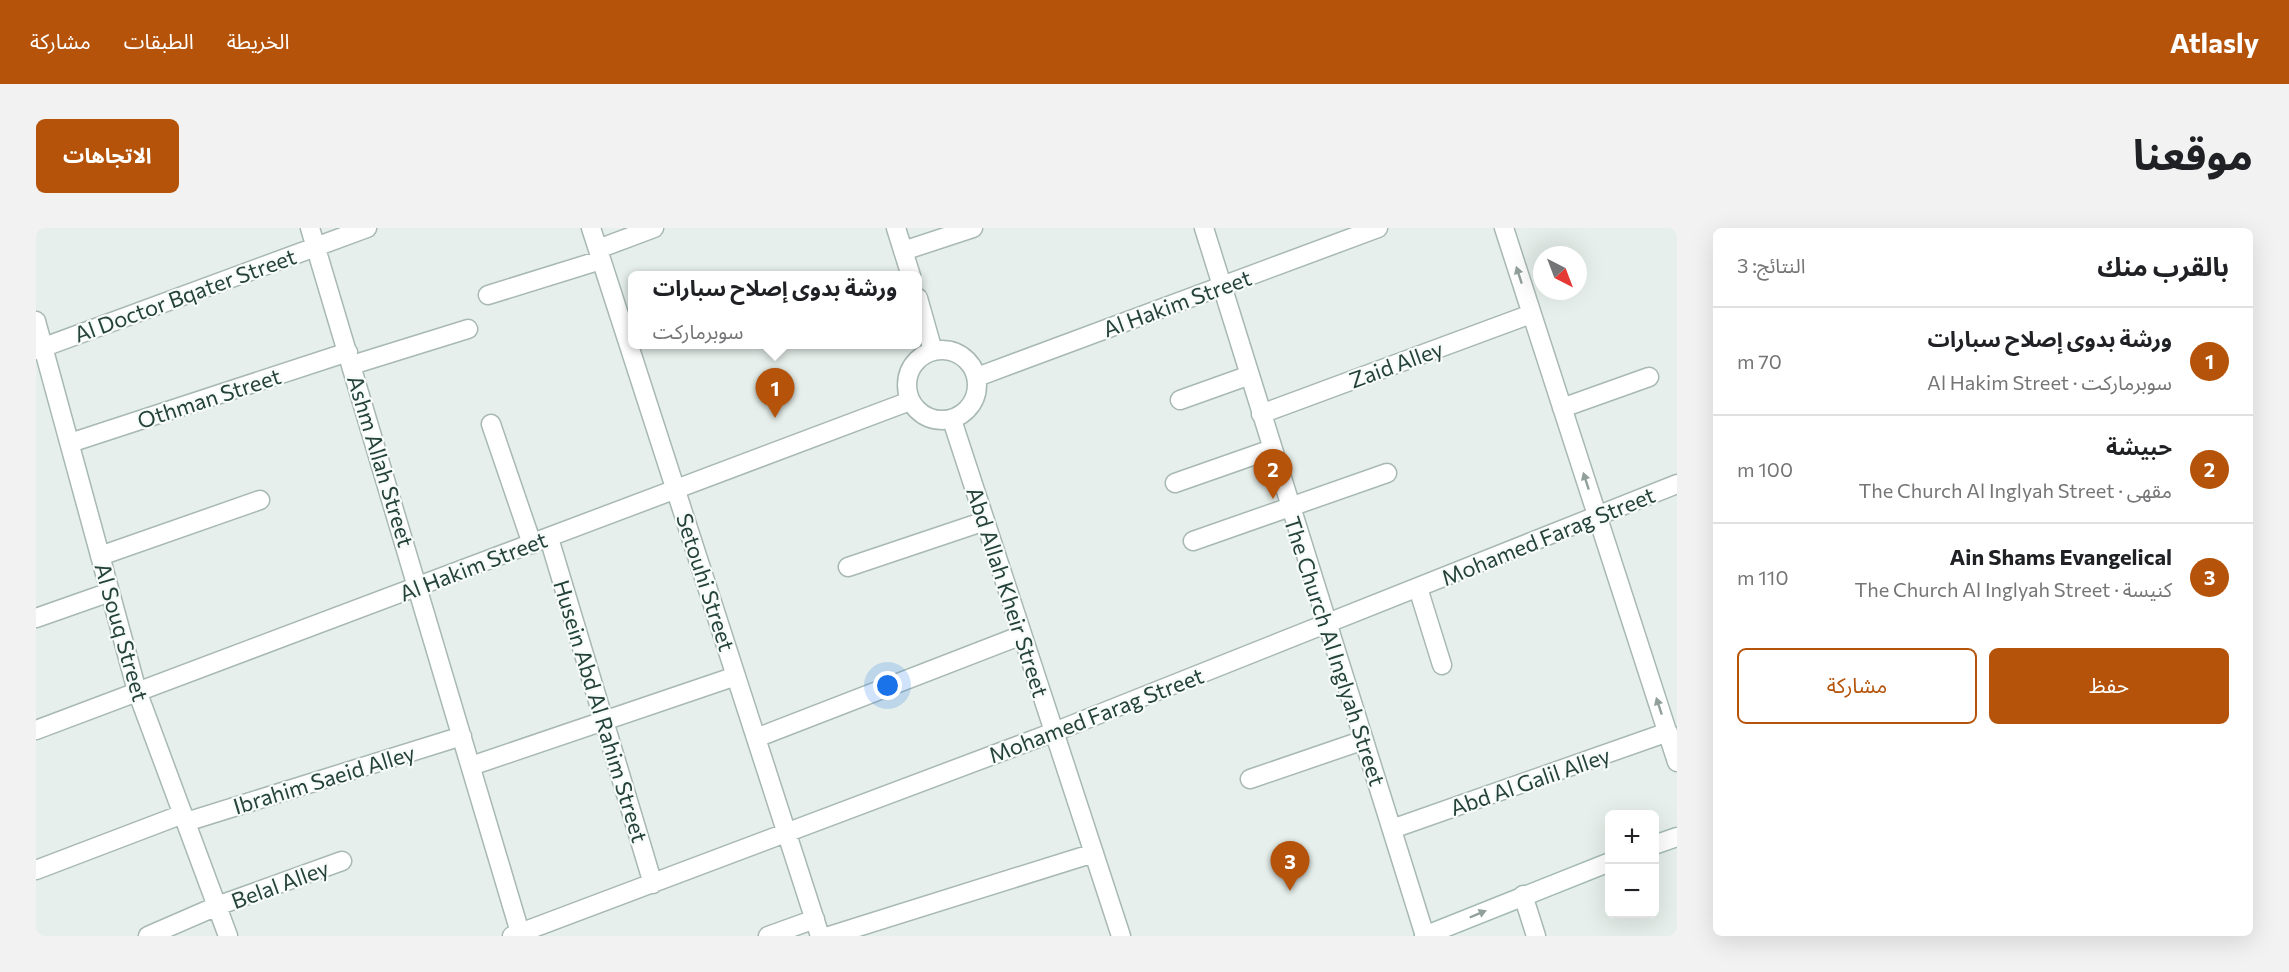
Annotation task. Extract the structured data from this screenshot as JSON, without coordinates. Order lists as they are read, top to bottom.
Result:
{
  "streets": {
    "street": [
      "Al Doctor Bqater Street",
      "Al Hakim Street",
      "Zaid Alley",
      "Othman Street",
      "Ashm Allah Street",
      "Mohamed Farag Street",
      "Setouhi Street",
      "Abd Allah Kheir Street",
      "Al Souq Street",
      "The Church Al Inglyah Street",
      "Husein Abd Al Rahim Street",
      "Ibrahim Saeid Alley",
      "Abd Al Galil Alley",
      "Belal Alley"
    ]
  },
  "crossings": [
    ["Al Doctor Bqater Street", "Ashm Allah Street"],
    ["Al Doctor Bqater Street", "Al Souq Street"],
    ["Al Hakim Street", "Ashm Allah Street"],
    ["Al Hakim Street", "Setouhi Street"],
    ["Al Hakim Street", "Abd Allah Kheir Street"],
    ["Al Hakim Street", "Al Souq Street"],
    ["Al Hakim Street", "The Church Al Inglyah Street"],
    ["Al Hakim Street", "Husein Abd Al Rahim Street"],
    ["Zaid Alley", "The Church Al Inglyah Street"],
    ["Othman Street", "Ashm Allah Street"],
    ["Othman Street", "Al Souq Street"],
    ["Ashm Allah Street", "Mohamed Farag Street"],
    ["Ashm Allah Street", "Ibrahim Saeid Alley"],
    ["Mohamed Farag Street", "Setouhi Street"],
    ["Mohamed Farag Street", "Abd Allah Kheir Street"],
    ["Mohamed Farag Street", "The Church Al Inglyah Street"],
    ["Mohamed Farag Street", "Husein Abd Al Rahim Street"],
    ["Al Souq Street", "Ibrahim Saeid Alley"],
    ["Al Souq Street", "Belal Alley"],
    ["The Church Al Inglyah Street", "Abd Al Galil Alley"]
  ],
  "north": "bottom right",
  "page": {
    "header": "Atlasly",
    "nav": ["الخريطة", "الطبقات", "مشاركة"],
    "title": "موقعنا",
    "buttons": [
      "الاتجاهات",
      ["حفظ", "مشاركة"]
    ],
    "heading": ["بالقرب منك", "النتائج: 3"],
    "popup": ["ورشة بدوى إصلاح سبارات", "سوبرماركت"],
    "list": [
      {
        "mark": "1",
        "name": "ورشة بدوى إصلاح سبارات",
        "note": "سوبرماركت · Al Hakim Street",
        "value": "70 m"
      },
      {
        "mark": "2",
        "name": "حبيشة",
        "note": "مقهى · The Church Al Inglyah Street",
        "value": "100 m"
      },
      {
        "mark": "3",
        "name": "Ain Shams Evangelical",
        "note": "كنيسة · The Church Al Inglyah Street",
        "value": "110 m"
      }
    ],
    "pins": ["1", "2", "3"],
    "map_buttons": ["+", "−"]
  }
}
